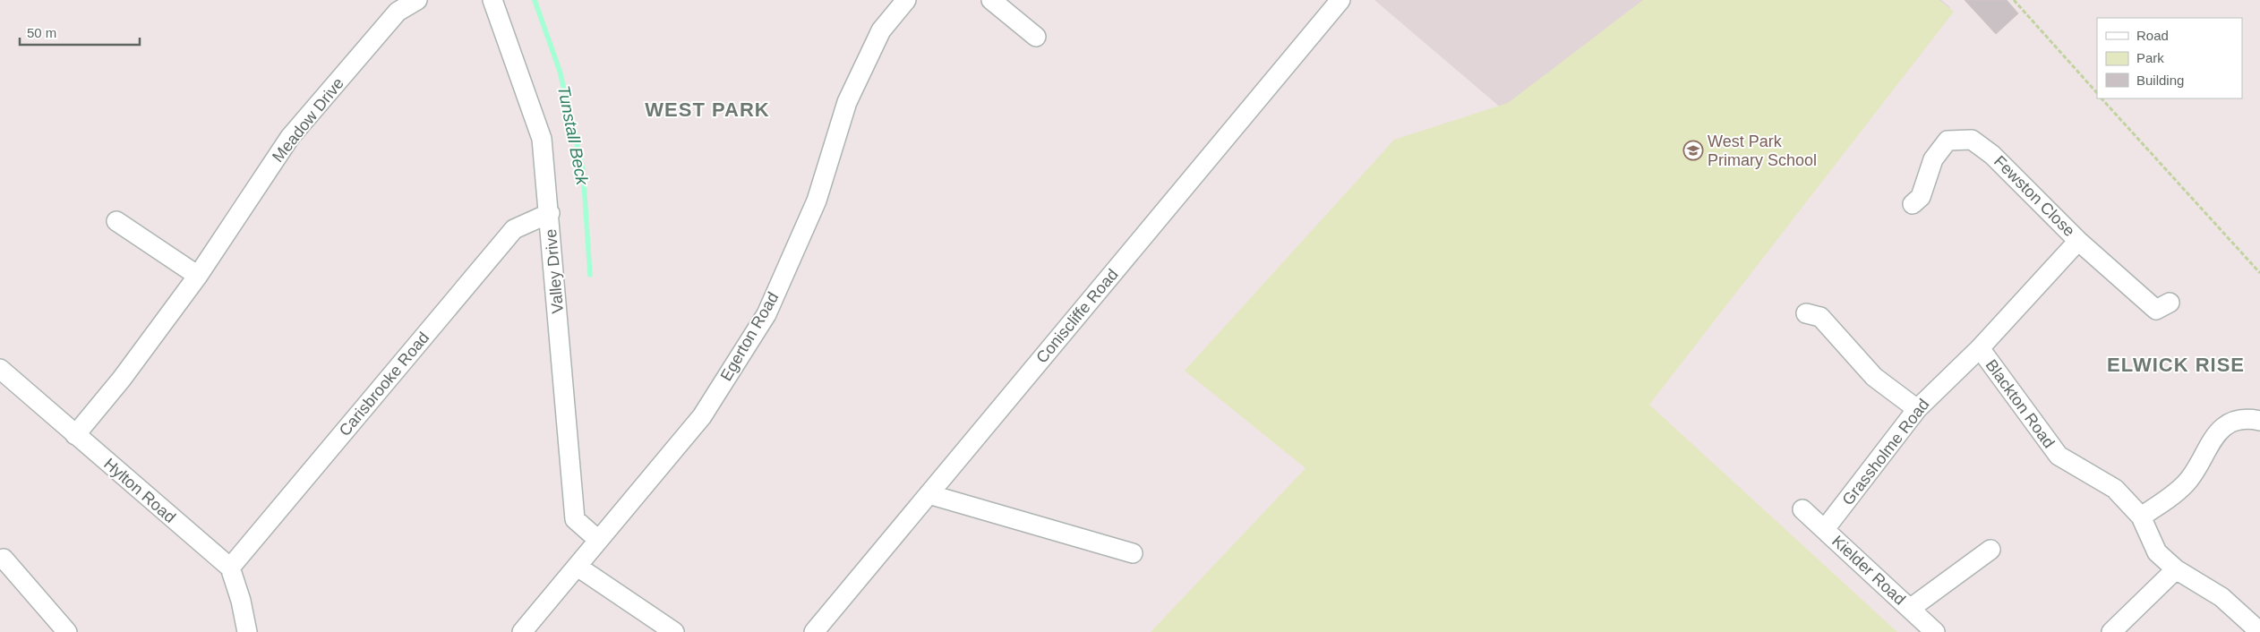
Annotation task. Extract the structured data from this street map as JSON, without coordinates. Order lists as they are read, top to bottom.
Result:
{
  "streets": {
    "street": [
      "Meadow Drive",
      "Fewston Close",
      "Valley Drive",
      "Coniscliffe Road",
      "Egerton Road",
      "Carisbrooke Road",
      "Blackton Road",
      "Grassholme Road",
      "Hylton Road",
      "Kielder Road"
    ]
  },
  "crossings": [
    ["Meadow Drive", "Hylton Road"],
    ["Fewston Close", "Grassholme Road"],
    ["Valley Drive", "Egerton Road"],
    ["Valley Drive", "Carisbrooke Road"],
    ["Carisbrooke Road", "Hylton Road"],
    ["Blackton Road", "Grassholme Road"],
    ["Grassholme Road", "Kielder Road"]
  ],
  "districts": ["WEST PARK", "ELWICK RISE"],
  "water": ["Tunstall Beck"],
  "places": {
    "school or university": ["West Park Primary School"]
  },
  "legend": ["Road", "Park", "Building"],
  "scale_bar": "50 m"
}
